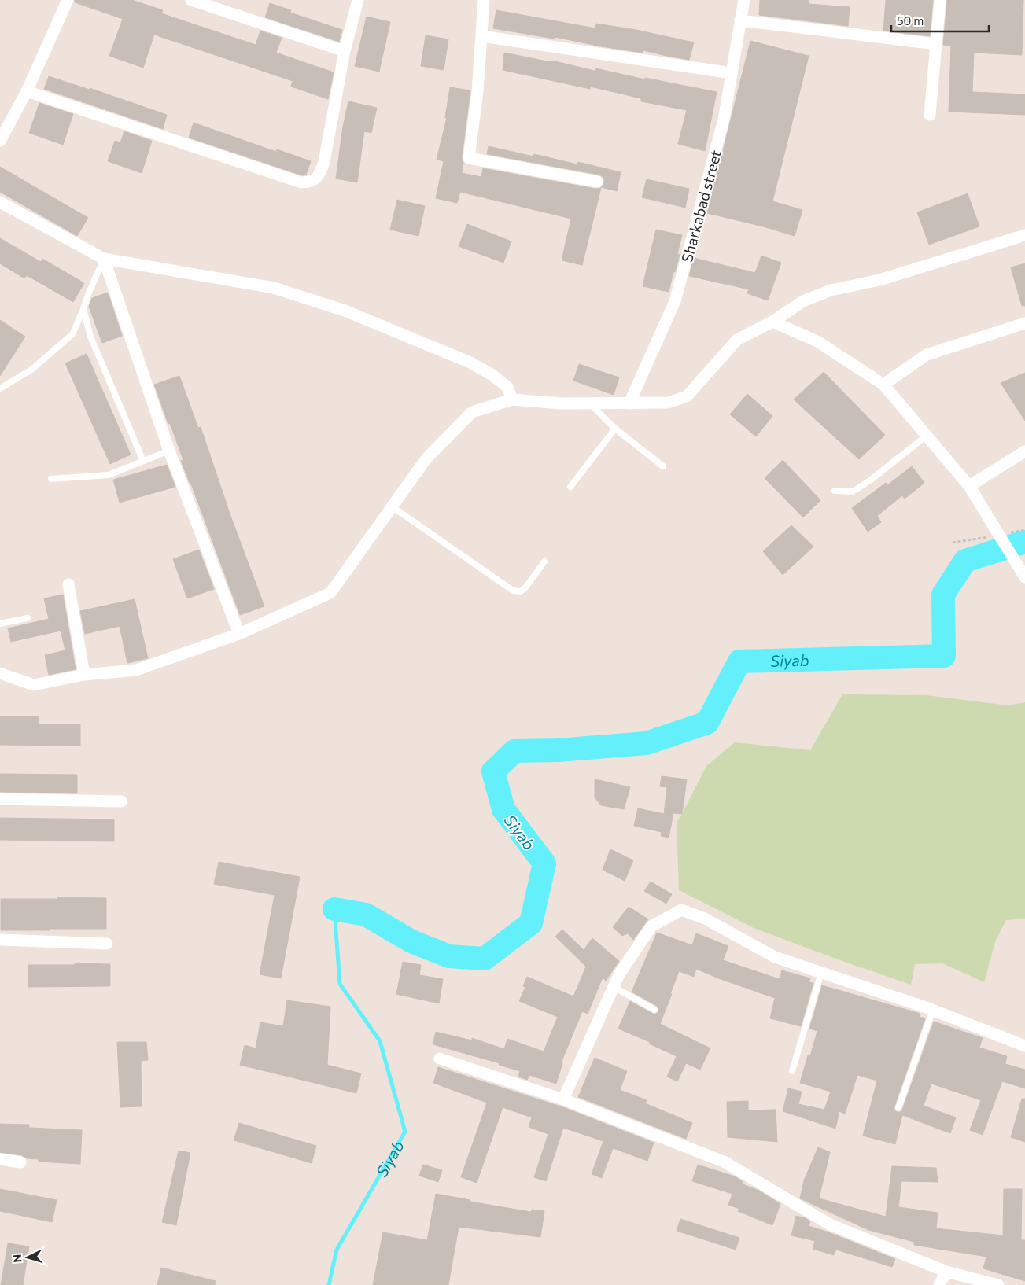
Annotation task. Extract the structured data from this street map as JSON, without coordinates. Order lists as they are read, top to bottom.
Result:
{
  "streets": {
    "street": ["Sharkabad street"]
  },
  "water": ["Siyab"],
  "scale_bar": "50 m",
  "north": "left"
}
